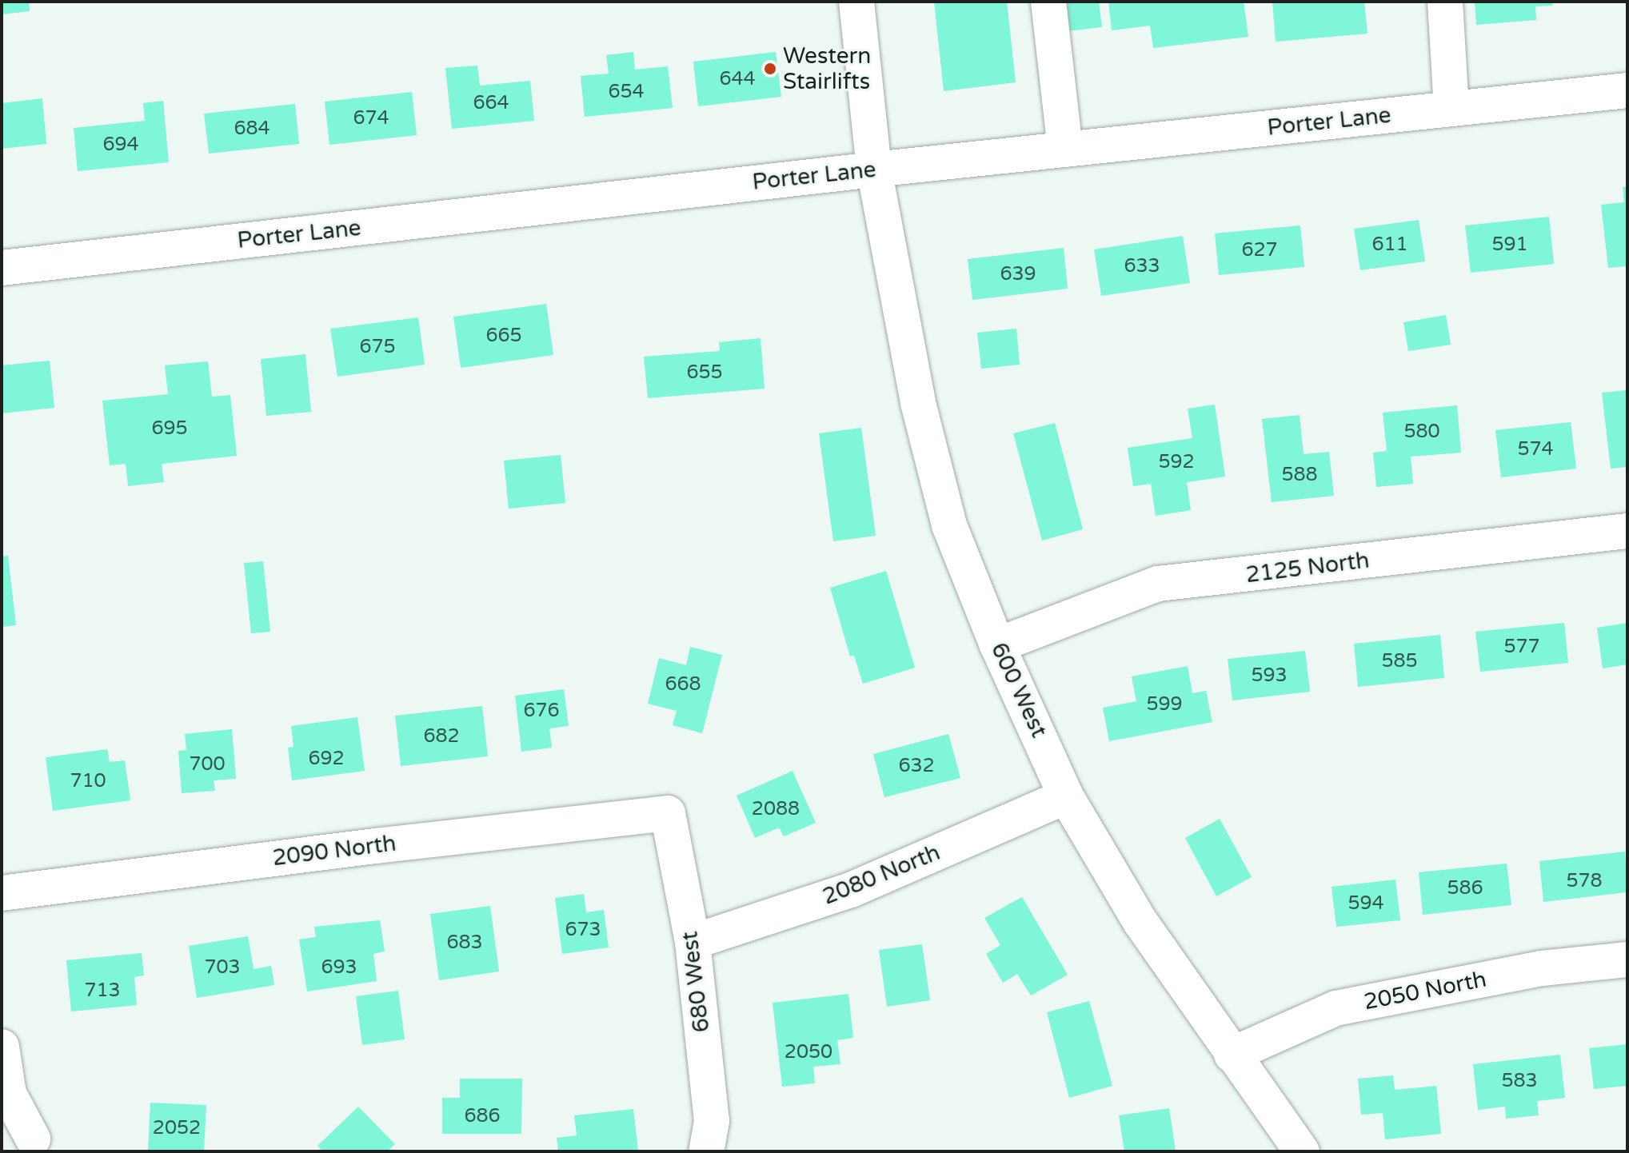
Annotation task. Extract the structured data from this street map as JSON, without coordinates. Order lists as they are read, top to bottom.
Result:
{
  "streets": {
    "street": [
      "Porter Lane",
      "2125 North",
      "600 West",
      "2090 North",
      "2080 North",
      "680 West",
      "2050 North"
    ]
  },
  "crossings": [
    ["Porter Lane", "600 West"],
    ["2125 North", "600 West"],
    ["600 West", "2080 North"],
    ["600 West", "2050 North"],
    ["2090 North", "680 West"],
    ["2080 North", "680 West"]
  ],
  "places": ["Western Stairlifts"],
  "house_numbers": [
    "644",
    "654",
    "664",
    "674",
    "684",
    "694",
    "611",
    "591",
    "627",
    "633",
    "639",
    "665",
    "675",
    "655",
    "695",
    "580",
    "574",
    "592",
    "588",
    "577",
    "585",
    "593",
    "668",
    "599",
    "676",
    "682",
    "692",
    "700",
    "632",
    "710",
    "2088",
    "578",
    "586",
    "594",
    "673",
    "683",
    "703",
    "693",
    "713",
    "2050",
    "583",
    "686",
    "2052"
  ]
}
